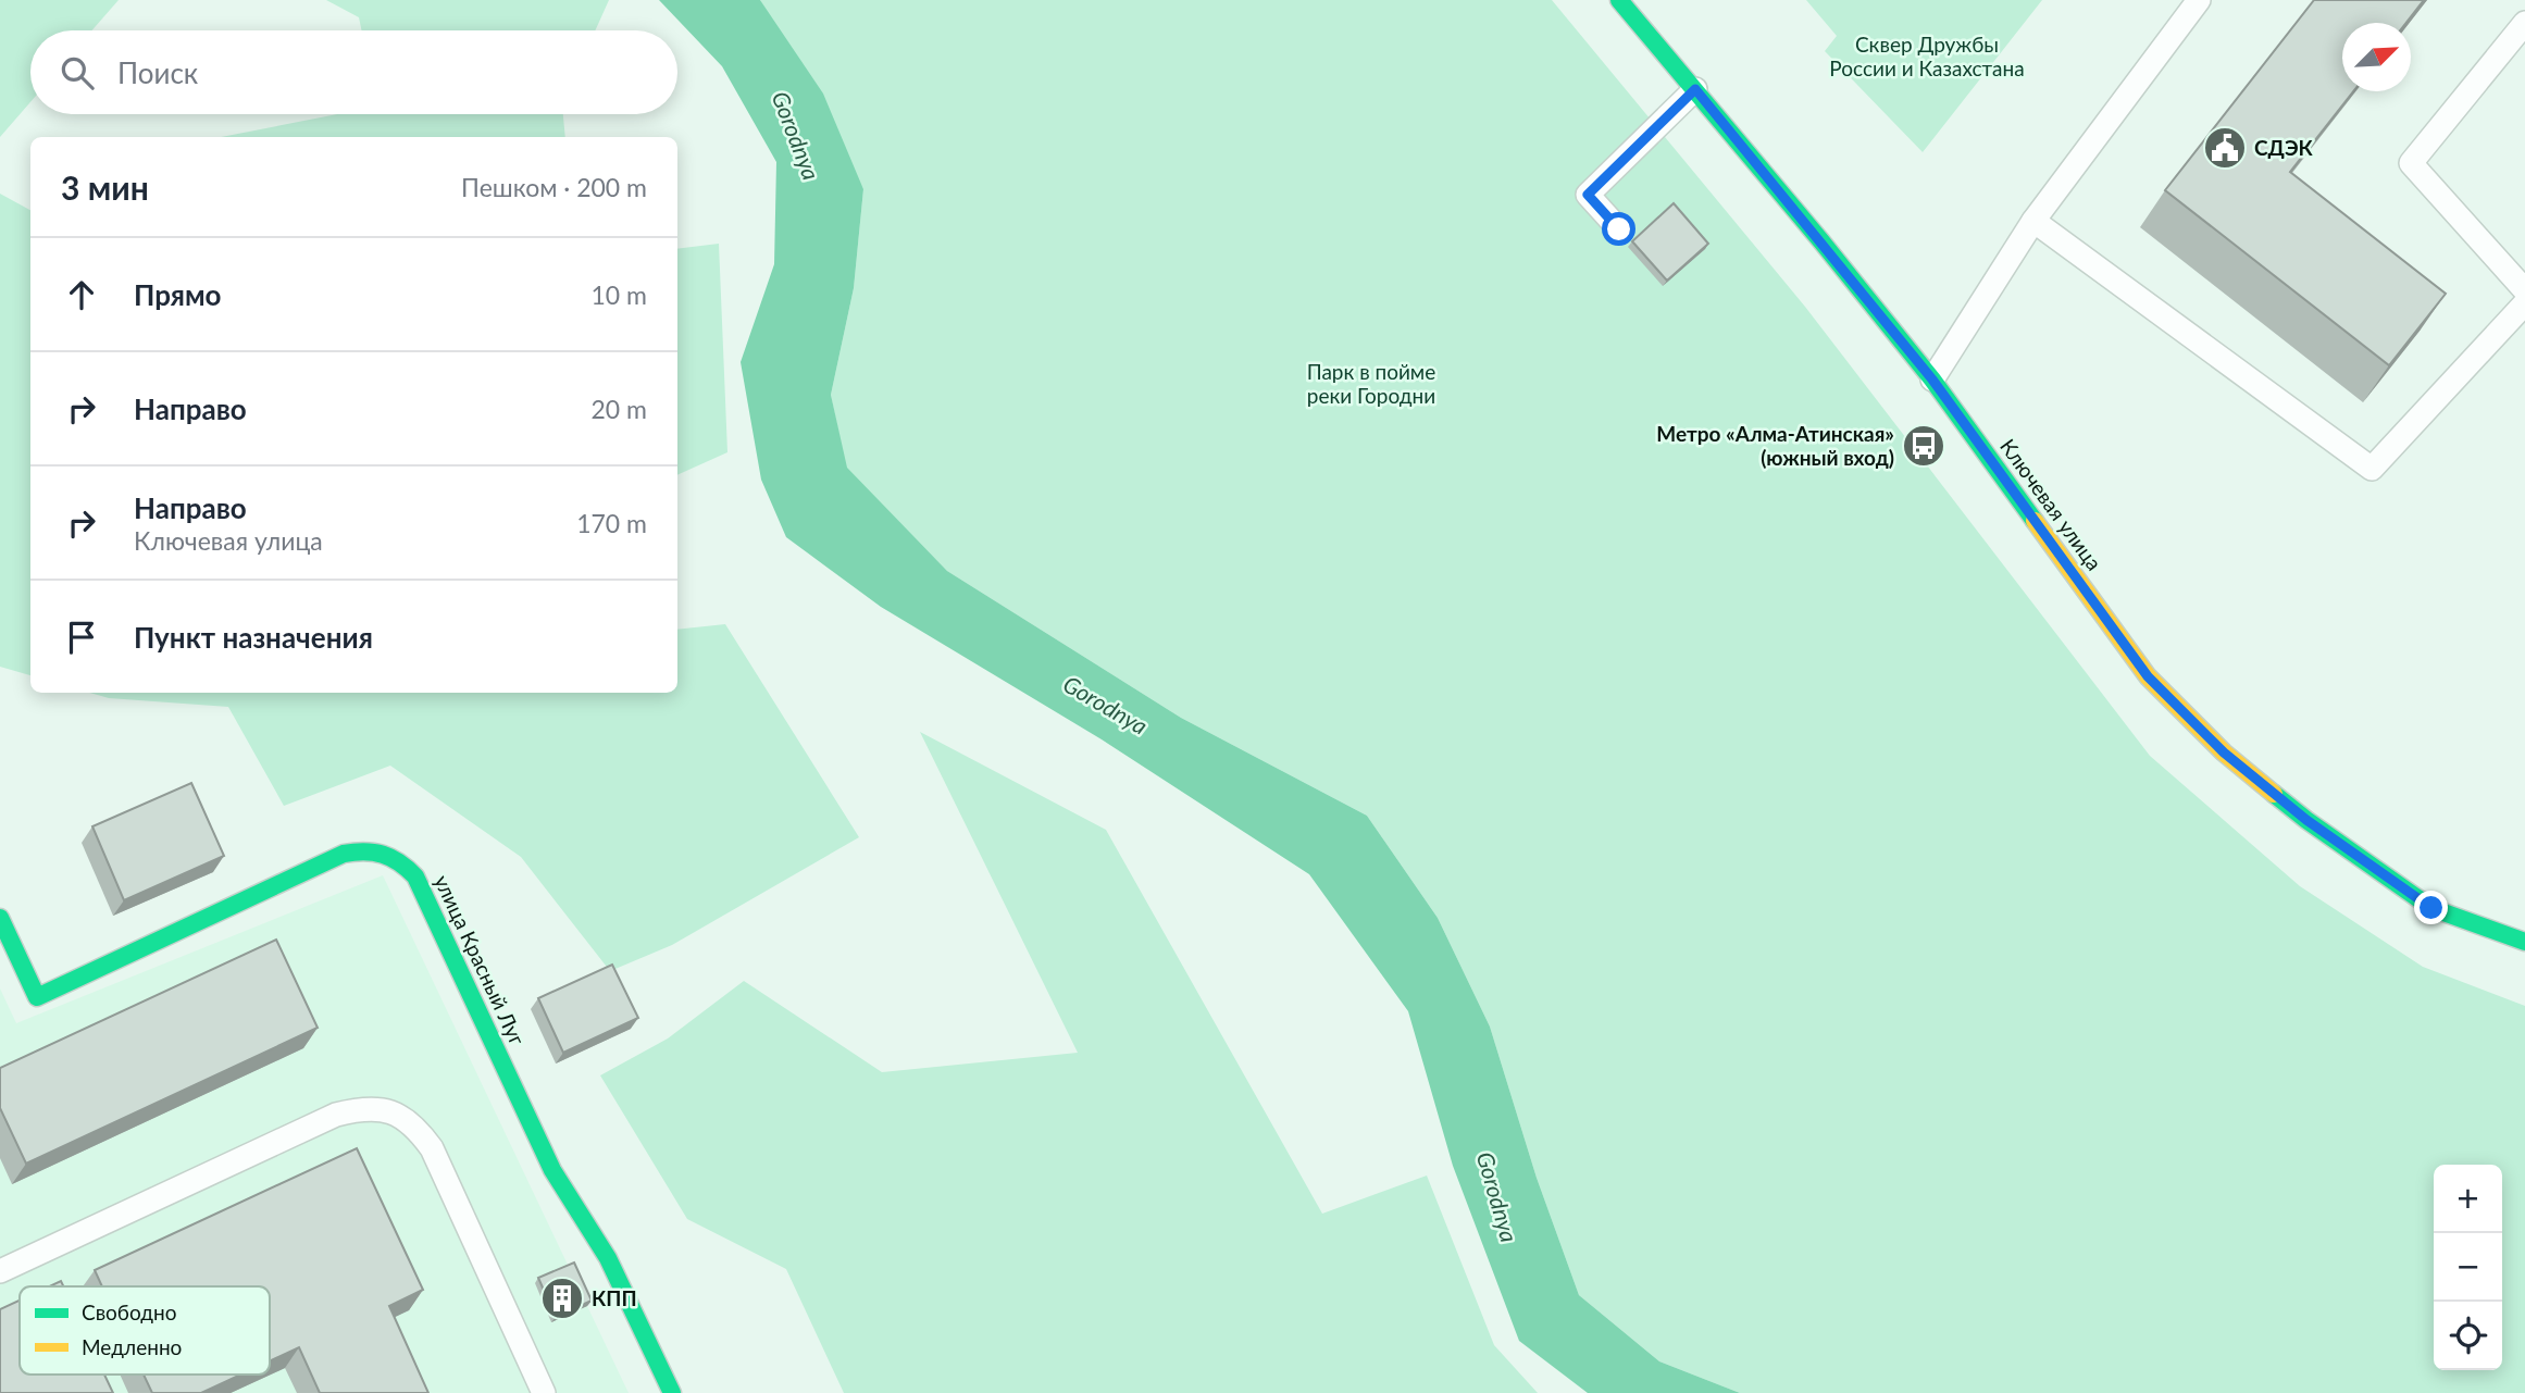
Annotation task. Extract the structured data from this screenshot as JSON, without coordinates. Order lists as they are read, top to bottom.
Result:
{
  "streets": {
    "street": ["Ключевая улица", "улица Красный Луг"]
  },
  "water": ["Gorodnya"],
  "parks": ["Сквер Дружбы России и Казахстана", "Парк в пойме реки Городни"],
  "places": {
    "public building": ["СДЭК"],
    "bus stop": ["Метро «Алма-Атинская» (южный вход)"],
    "building": ["КПП"]
  },
  "legend": ["Свободно", "Медленно"],
  "north": "top right",
  "page": {
    "search": "Поиск",
    "heading": ["3 мин", "Пешком · 200 m"],
    "list": [
      ["Прямо", "10 m"],
      ["Направо", "20 m"],
      ["Направо", "Ключевая улица", "170 m"],
      "Пункт назначения"
    ],
    "map_buttons": ["+", "−"]
  }
}
